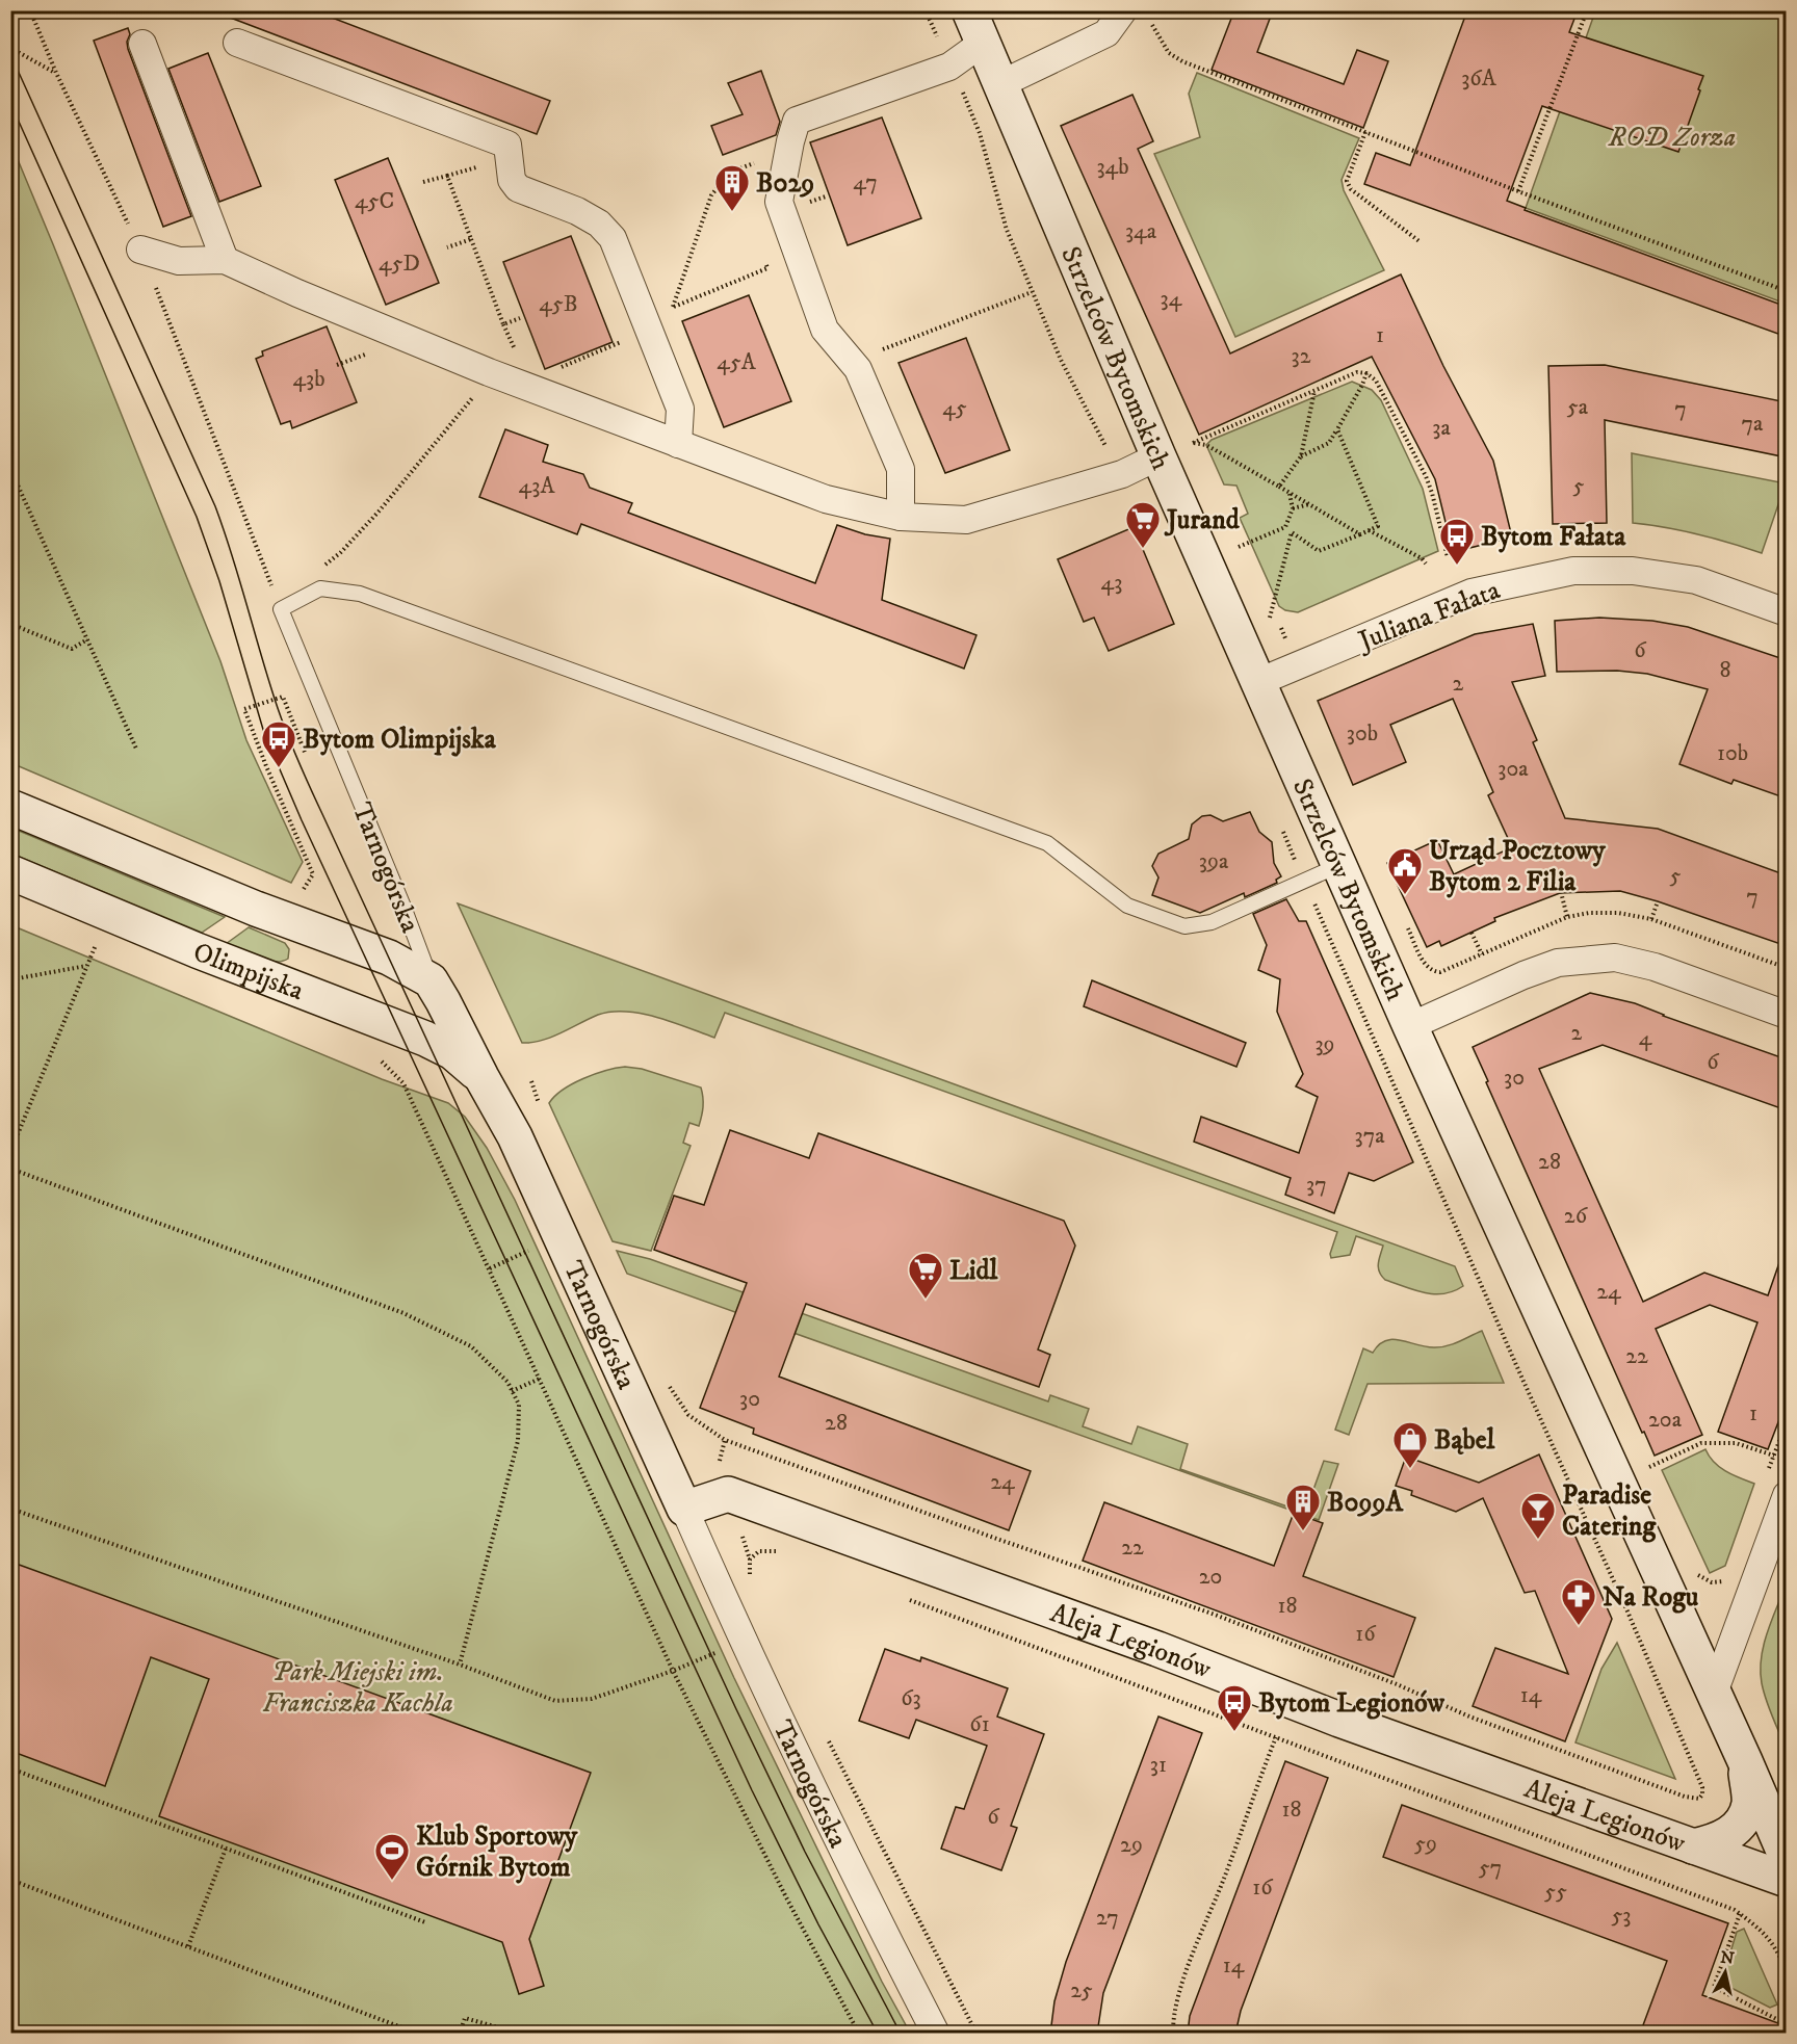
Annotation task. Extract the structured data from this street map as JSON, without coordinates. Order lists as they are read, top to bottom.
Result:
{
  "streets": {
    "street": [
      "Strzelców Bytomskich",
      "Juliana Fałata",
      "Tarnogórska",
      "Olimpijska",
      "Aleja Legionów"
    ]
  },
  "crossings": [
    ["Strzelców Bytomskich", "Juliana Fałata"],
    ["Strzelców Bytomskich", "Aleja Legionów"],
    ["Tarnogórska", "Olimpijska"]
  ],
  "parks": ["ROD Zorza", "Park Miejski im. Franciszka Kachla"],
  "places": {
    "building": ["B029", "B099A"],
    "supermarket": ["Jurand", "Lidl"],
    "bus stop": ["Bytom Fałata", "Bytom Olimpijska", "Bytom Legionów"],
    "public building": ["Urząd Pocztowy Bytom 2 Filia"],
    "shop": ["Bąbel"],
    "bar": ["Paradise Catering"],
    "pharmacy": ["Na Rogu"],
    "sports": ["Klub Sportowy Górnik Bytom"]
  },
  "house_numbers": [
    "36A",
    "34b",
    "47",
    "45C",
    "34a",
    "45D",
    "34",
    "45B",
    "1",
    "32",
    "45A",
    "43b",
    "5a",
    "45",
    "7",
    "7a",
    "3a",
    "43A",
    "5",
    "43",
    "6",
    "8",
    "2",
    "30b",
    "10b",
    "30a",
    "39a",
    "5",
    "7",
    "2",
    "4",
    "39",
    "6",
    "30",
    "37a",
    "28",
    "37",
    "26",
    "24",
    "22",
    "30",
    "1",
    "20a",
    "28",
    "24",
    "22",
    "20",
    "18",
    "16",
    "14",
    "63",
    "61",
    "31",
    "18",
    "6",
    "59",
    "29",
    "57",
    "16",
    "55",
    "53",
    "27",
    "14",
    "25"
  ],
  "north": "top"
}
